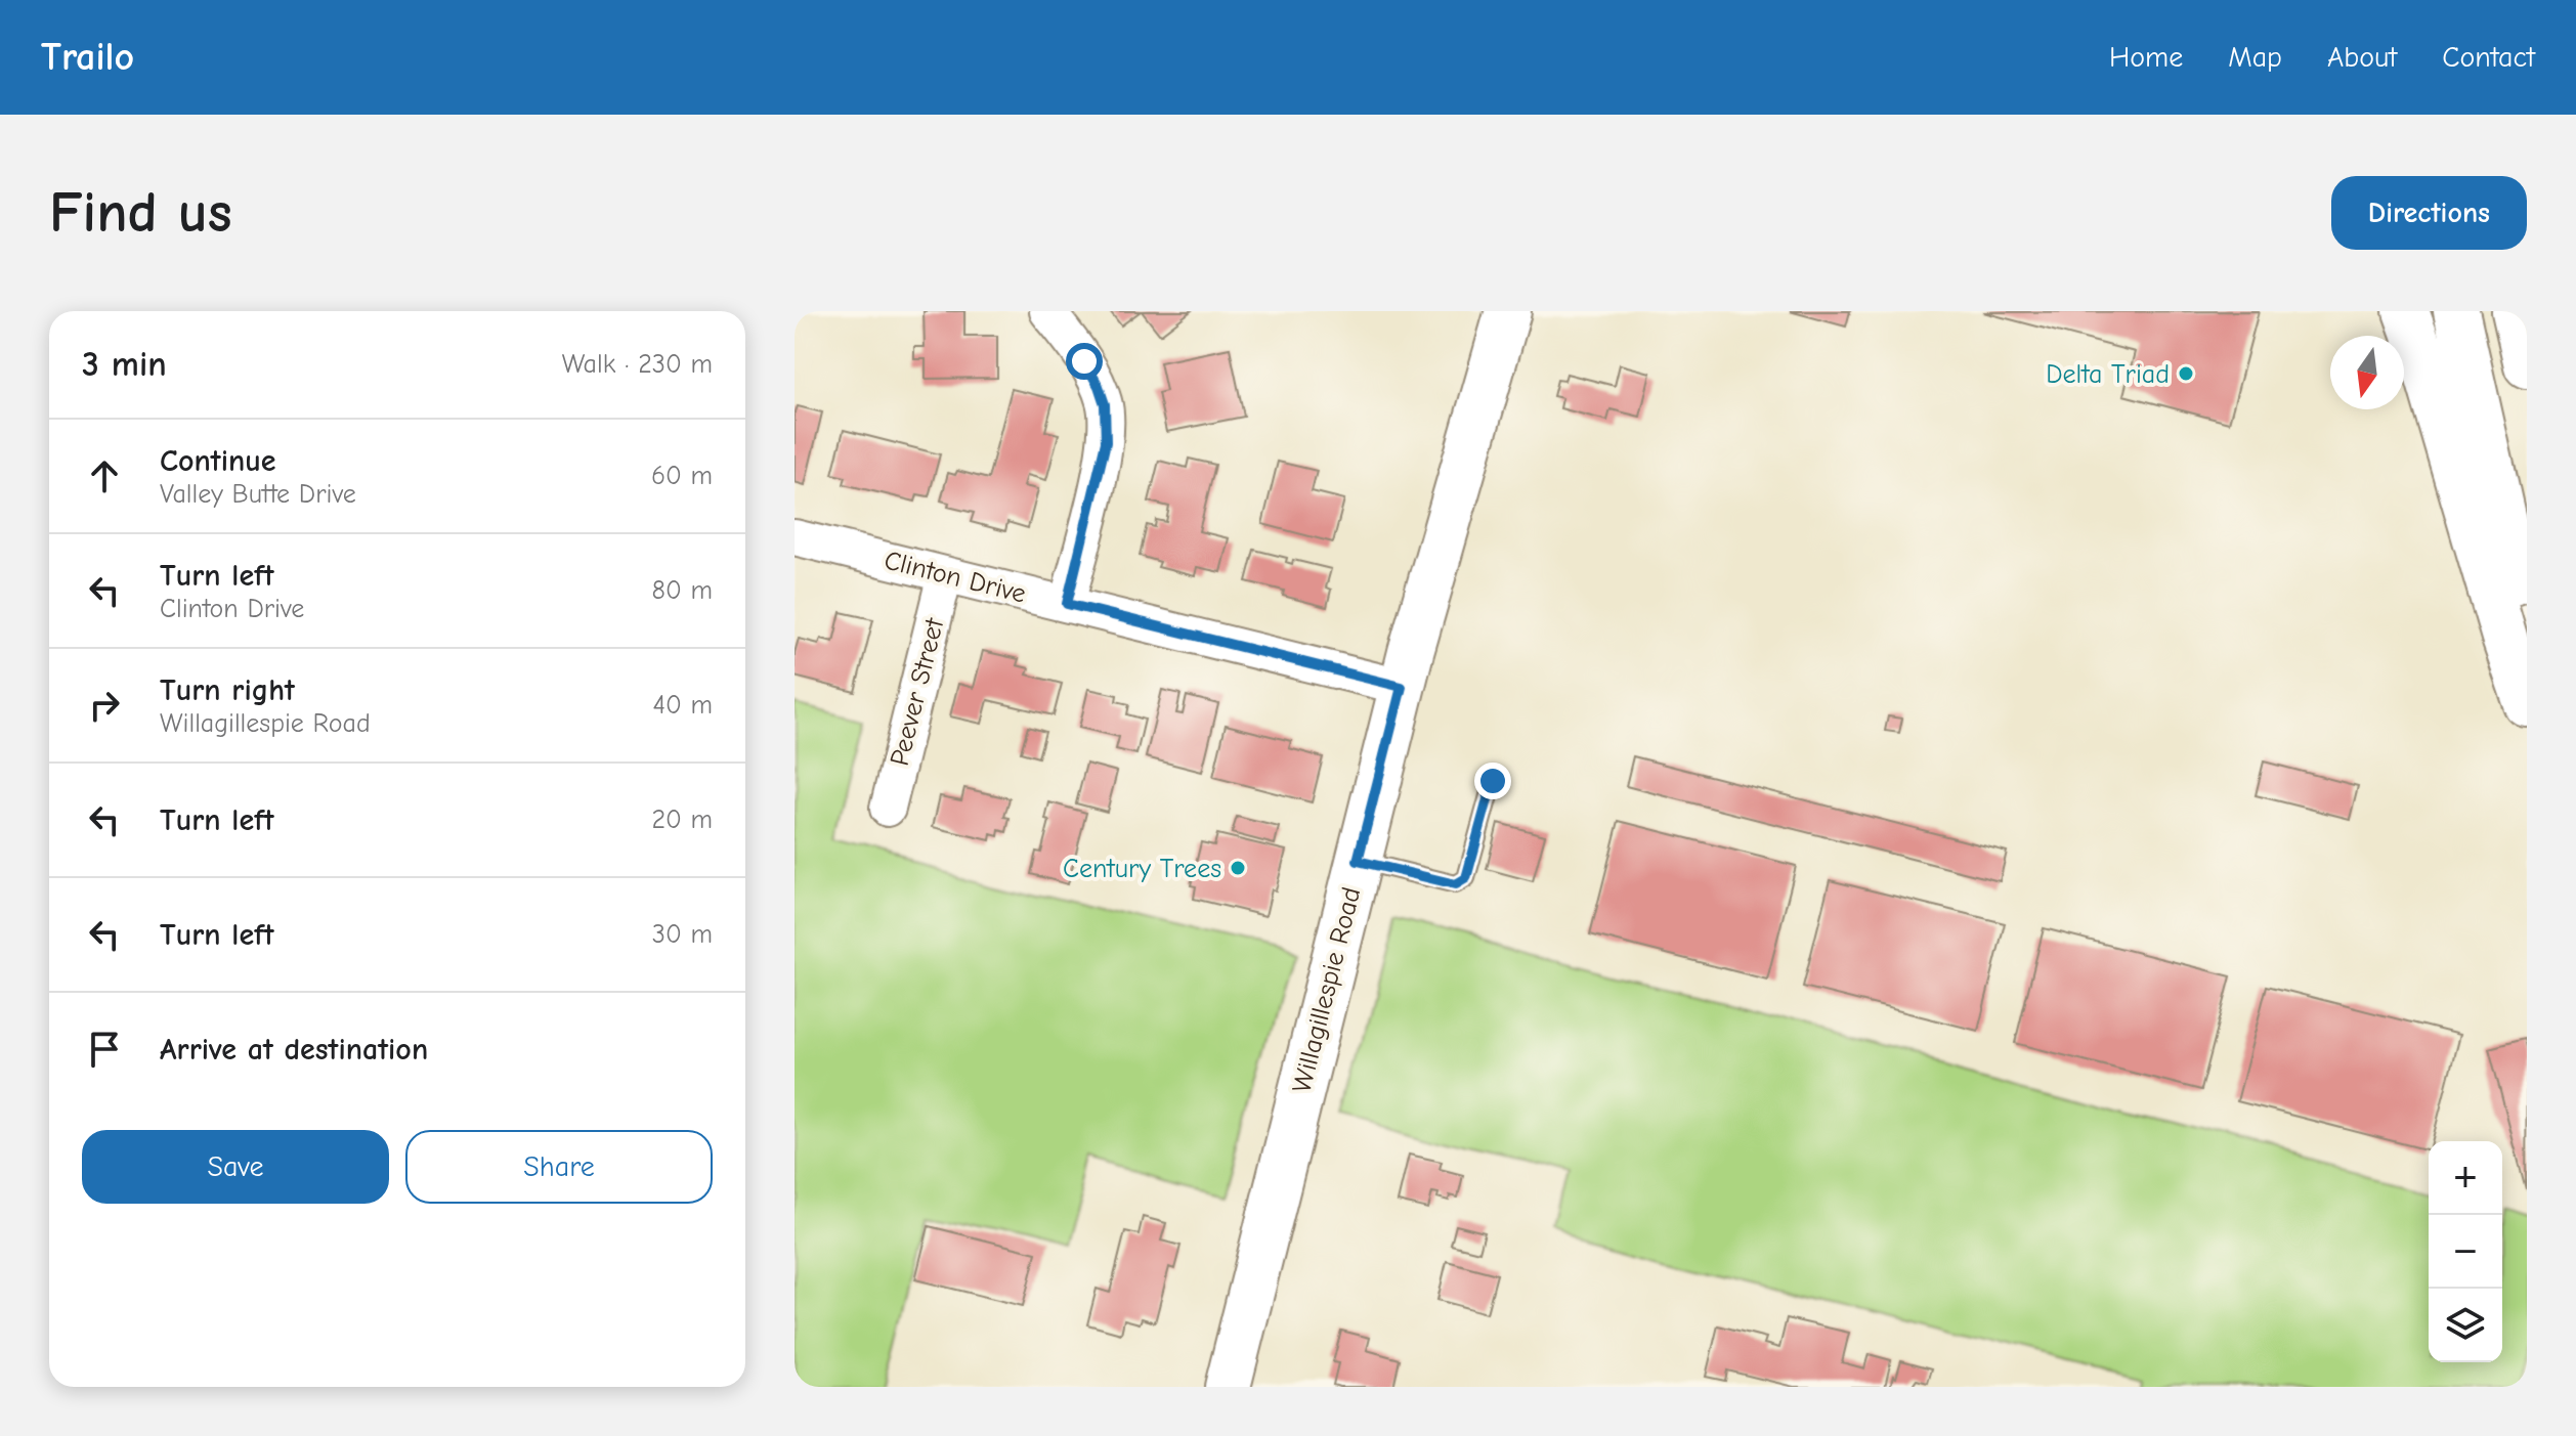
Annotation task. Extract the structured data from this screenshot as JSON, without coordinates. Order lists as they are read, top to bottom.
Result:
{
  "streets": {
    "main road": ["Willagillespie Road"],
    "street": ["Clinton Drive", "Peever Street"]
  },
  "crossings": [
    ["Clinton Drive", "Peever Street"],
    ["Clinton Drive", "Willagillespie Road"]
  ],
  "places": ["Delta Triad", "Century Trees"],
  "north": "bottom",
  "page": {
    "header": "Trailo",
    "nav": [
      "Home",
      "Map",
      "About",
      "Contact"
    ],
    "buttons": [
      "Directions",
      ["Save", "Share"]
    ],
    "title": "Find us",
    "heading": ["3 min", "Walk · 230 m"],
    "list": [
      ["Continue", "Valley Butte Drive", "60 m"],
      ["Turn left", "Clinton Drive", "80 m"],
      ["Turn right", "Willagillespie Road", "40 m"],
      ["Turn left", "20 m"],
      ["Turn left", "30 m"],
      "Arrive at destination"
    ],
    "map_buttons": ["+", "−"]
  }
}
